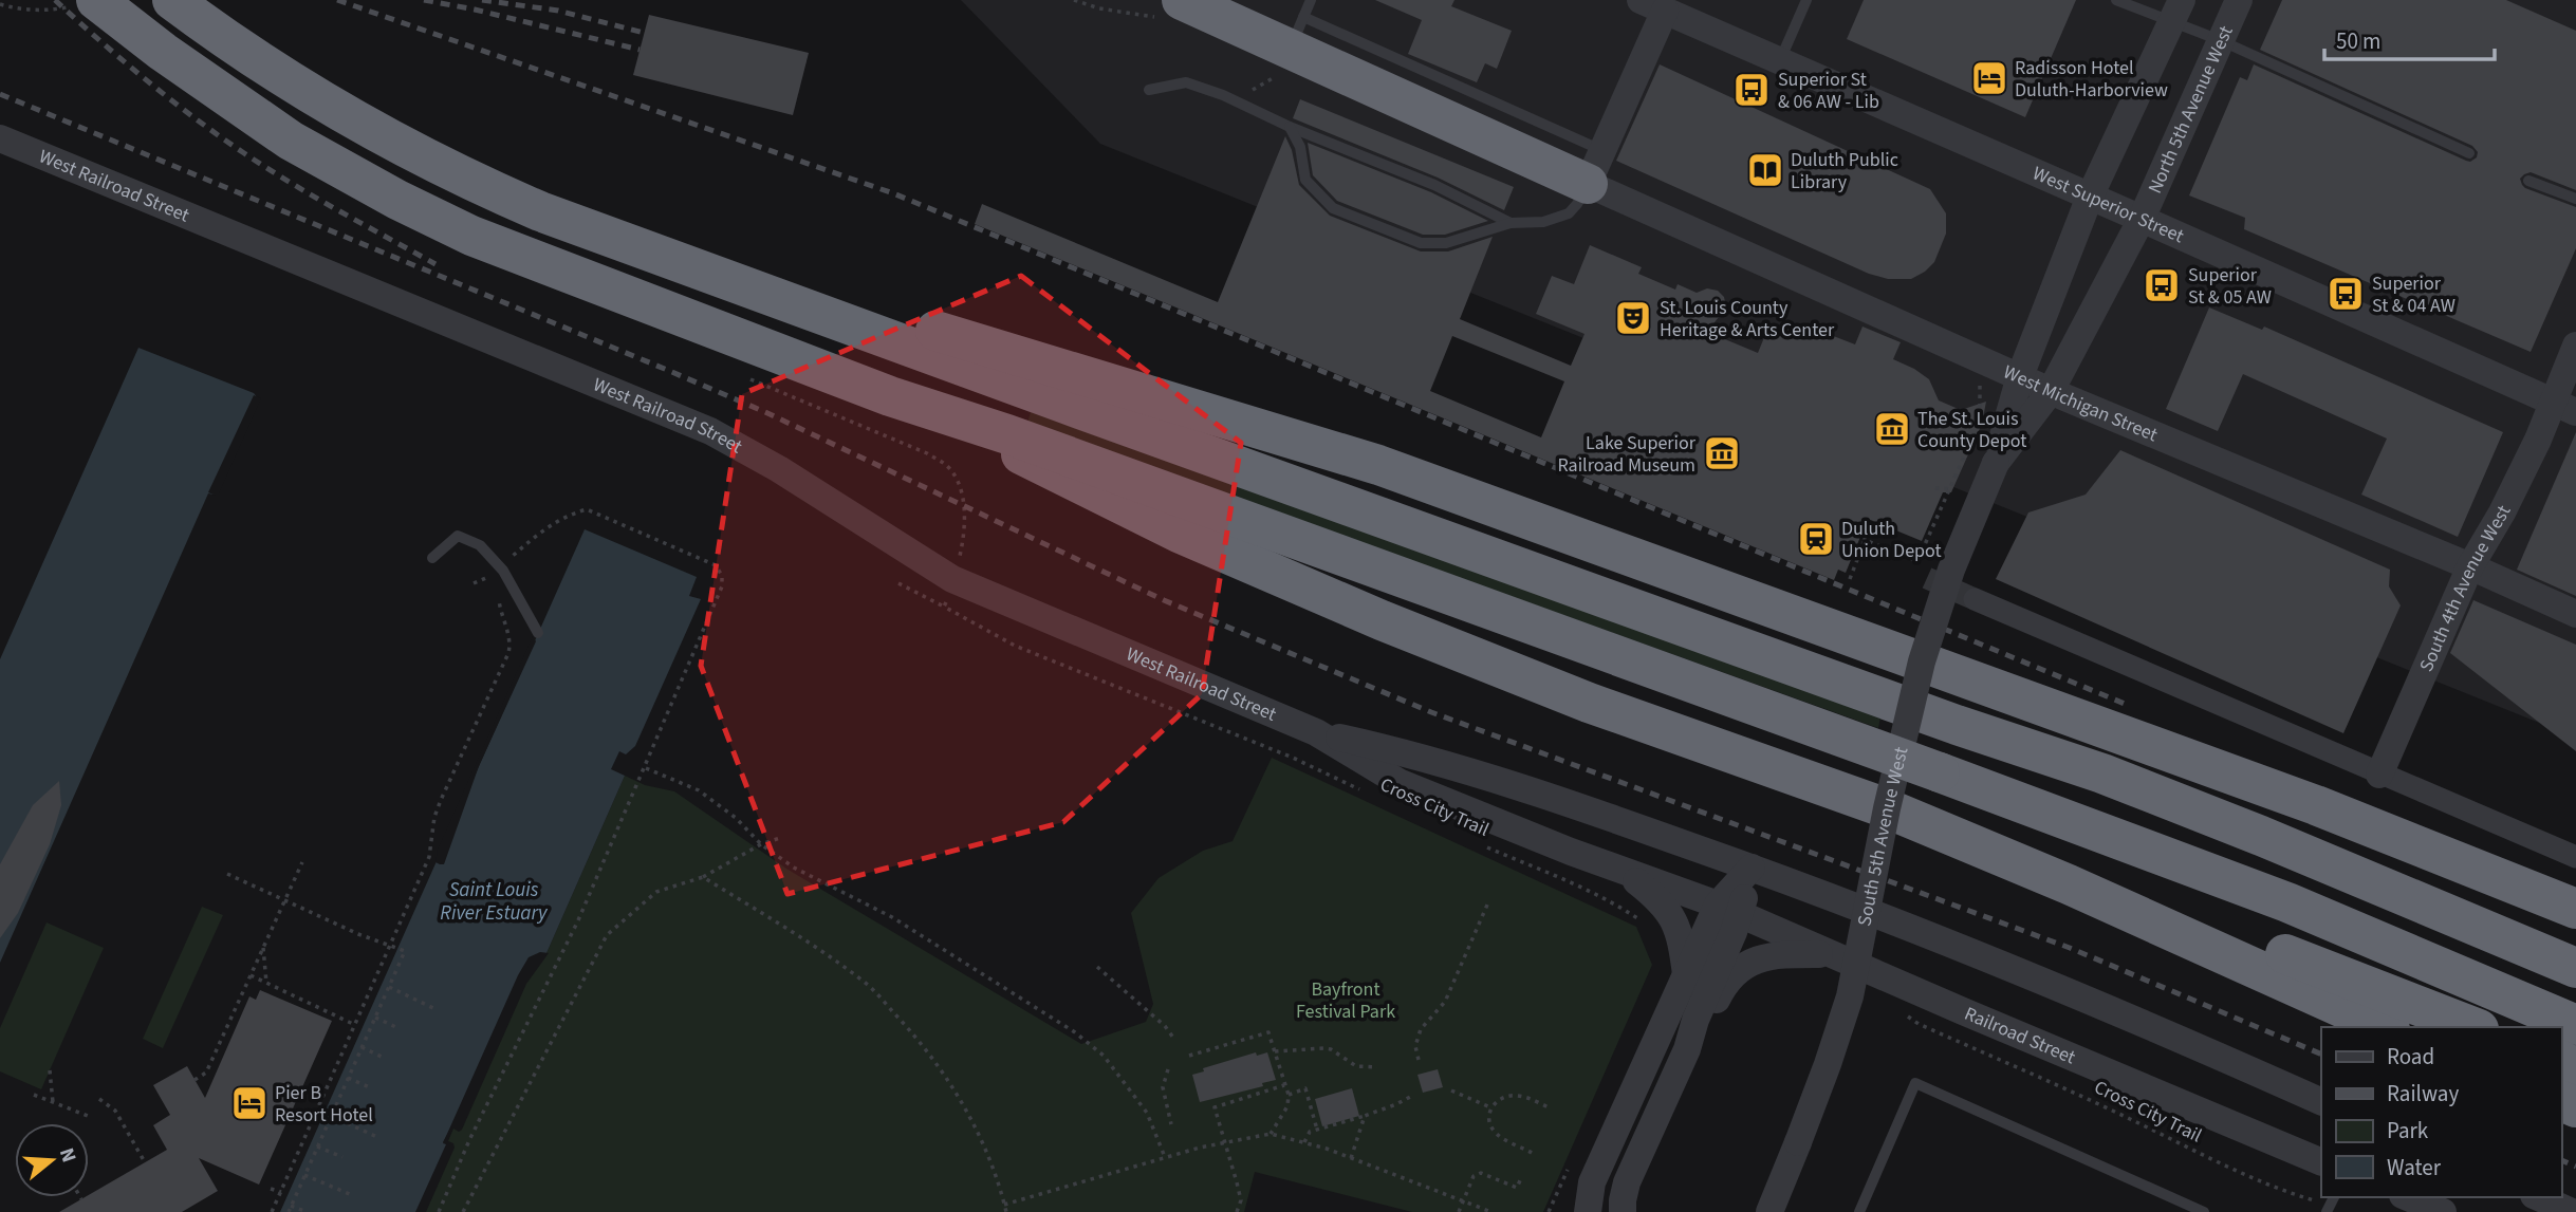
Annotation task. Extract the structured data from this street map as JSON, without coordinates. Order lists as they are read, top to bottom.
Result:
{
  "streets": {
    "street": [
      "North 5th Avenue West",
      "West Railroad Street",
      "West Superior Street",
      "West Michigan Street",
      "South 4th Avenue West",
      "South 5th Avenue West",
      "Railroad Street"
    ],
    "path": ["Cross City Trail"]
  },
  "crossings": [
    ["North 5th Avenue West", "West Superior Street"],
    ["North 5th Avenue West", "South 5th Avenue West"],
    ["West Railroad Street", "Railroad Street"],
    ["West Superior Street", "South 4th Avenue West"],
    ["West Superior Street", "South 5th Avenue West"],
    ["West Michigan Street", "South 4th Avenue West"],
    ["West Michigan Street", "South 5th Avenue West"]
  ],
  "water": ["Saint Louis River Estuary"],
  "parks": ["Bayfront Festival Park"],
  "places": {
    "hotel": ["Radisson Hotel Duluth-Harborview", "Pier B Resort Hotel"],
    "bus stop": ["Superior St & 06 AW - Lib", "Superior St & 05 AW", "Superior St & 04 AW"],
    "library": ["Duluth Public Library"],
    "theatre": ["St. Louis County Heritage & Arts Center"],
    "museum": ["The St. Louis County Depot", "Lake Superior Railroad Museum"],
    "station": ["Duluth Union Depot"]
  },
  "legend": [
    "Road",
    "Railway",
    "Park",
    "Water"
  ],
  "scale_bar": "50 m",
  "north": "right"
}
